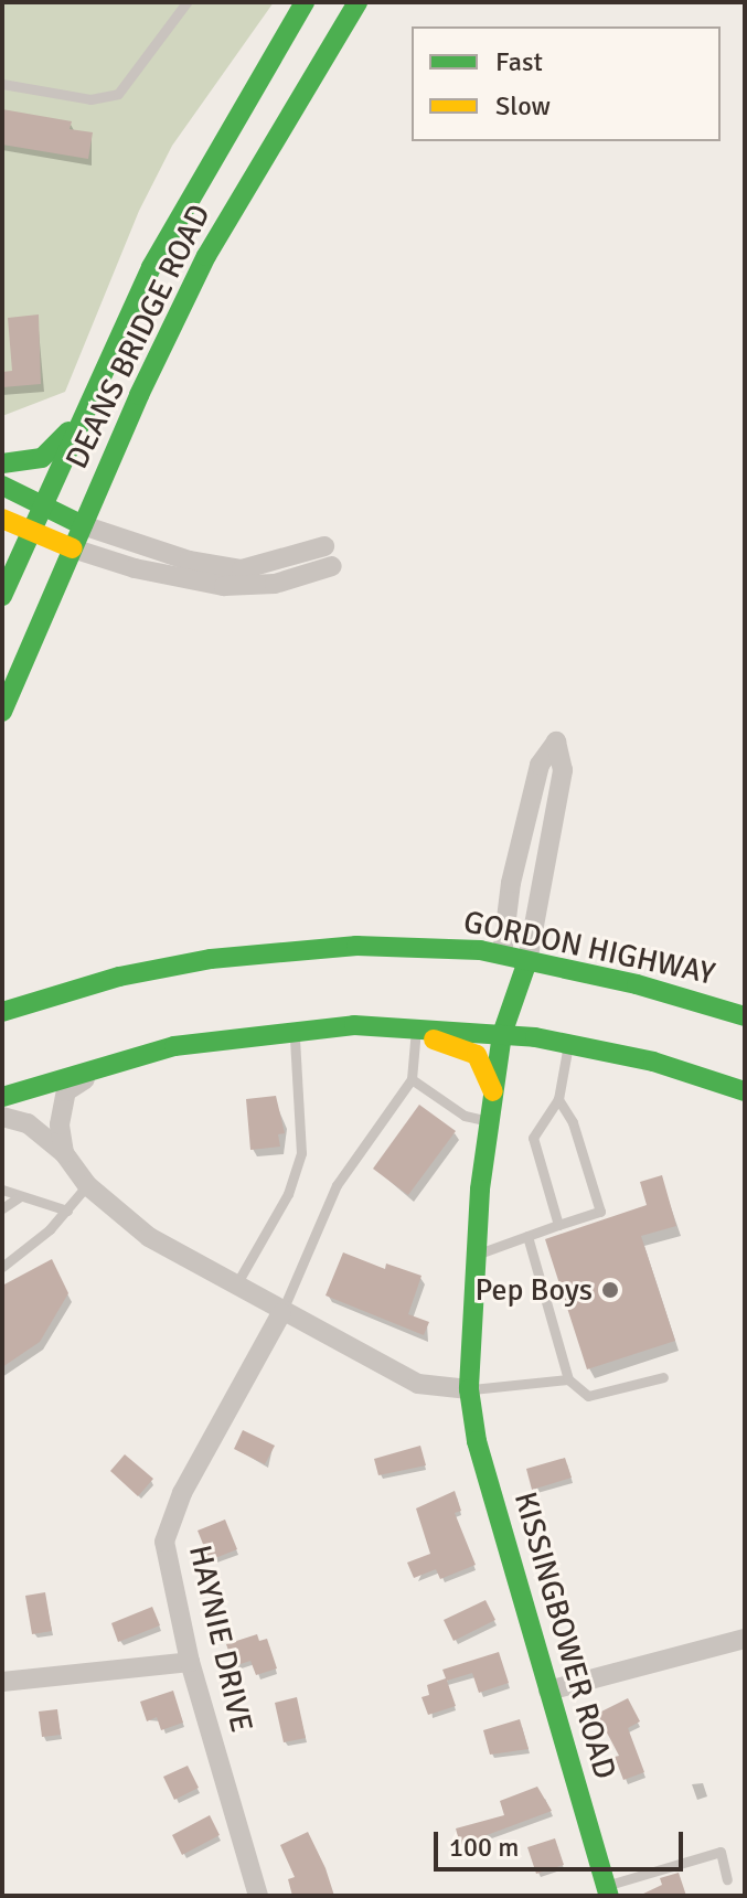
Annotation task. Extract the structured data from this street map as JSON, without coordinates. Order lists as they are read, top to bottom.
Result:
{
  "streets": {
    "main road": ["DEANS BRIDGE ROAD", "GORDON HIGHWAY", "KISSINGBOWER ROAD"],
    "street": ["HAYNIE DRIVE"]
  },
  "crossings": [
    ["GORDON HIGHWAY", "KISSINGBOWER ROAD"]
  ],
  "places": ["Pep Boys"],
  "legend": ["Fast", "Slow"],
  "scale_bar": "100 m"
}
